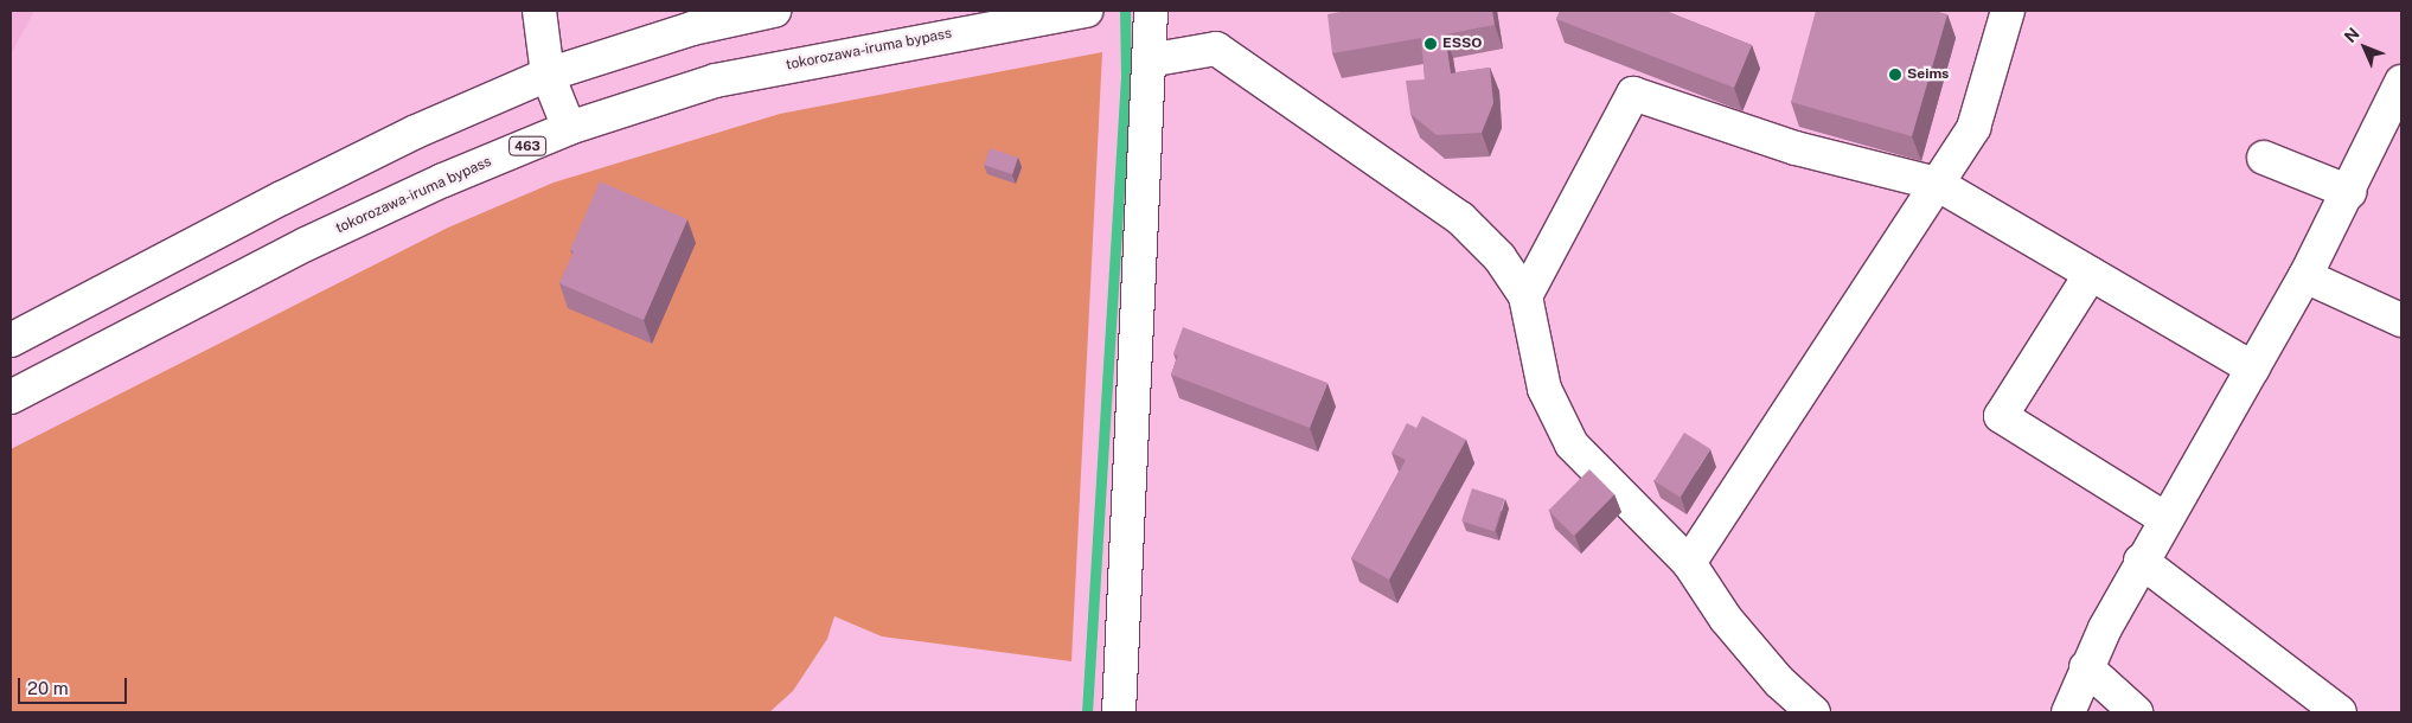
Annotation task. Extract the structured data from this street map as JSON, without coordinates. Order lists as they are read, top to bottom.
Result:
{
  "streets": {
    "main road": ["tokorozawa-iruma bypass", "463"]
  },
  "places": ["ESSO", "Seims"],
  "scale_bar": "20 m",
  "north": "top left"
}
